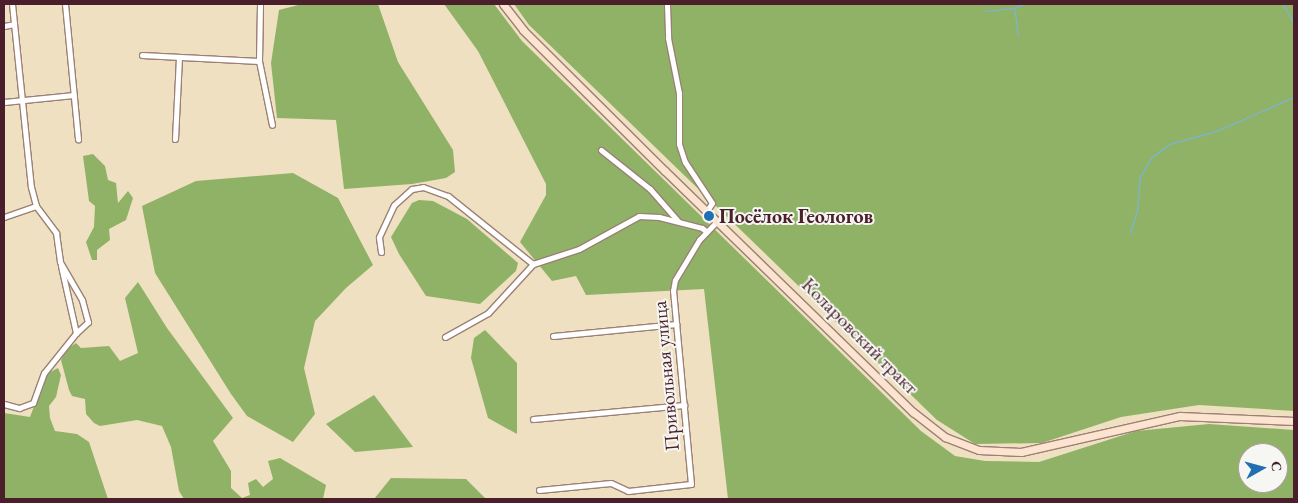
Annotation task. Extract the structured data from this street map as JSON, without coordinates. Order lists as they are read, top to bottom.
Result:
{
  "streets": {
    "street": ["Коларовский тракт", "Привольная улица"]
  },
  "crossings": [
    ["Коларовский тракт", "Привольная улица"]
  ],
  "places": ["Посёлок Геологов"],
  "north": "right"
}
